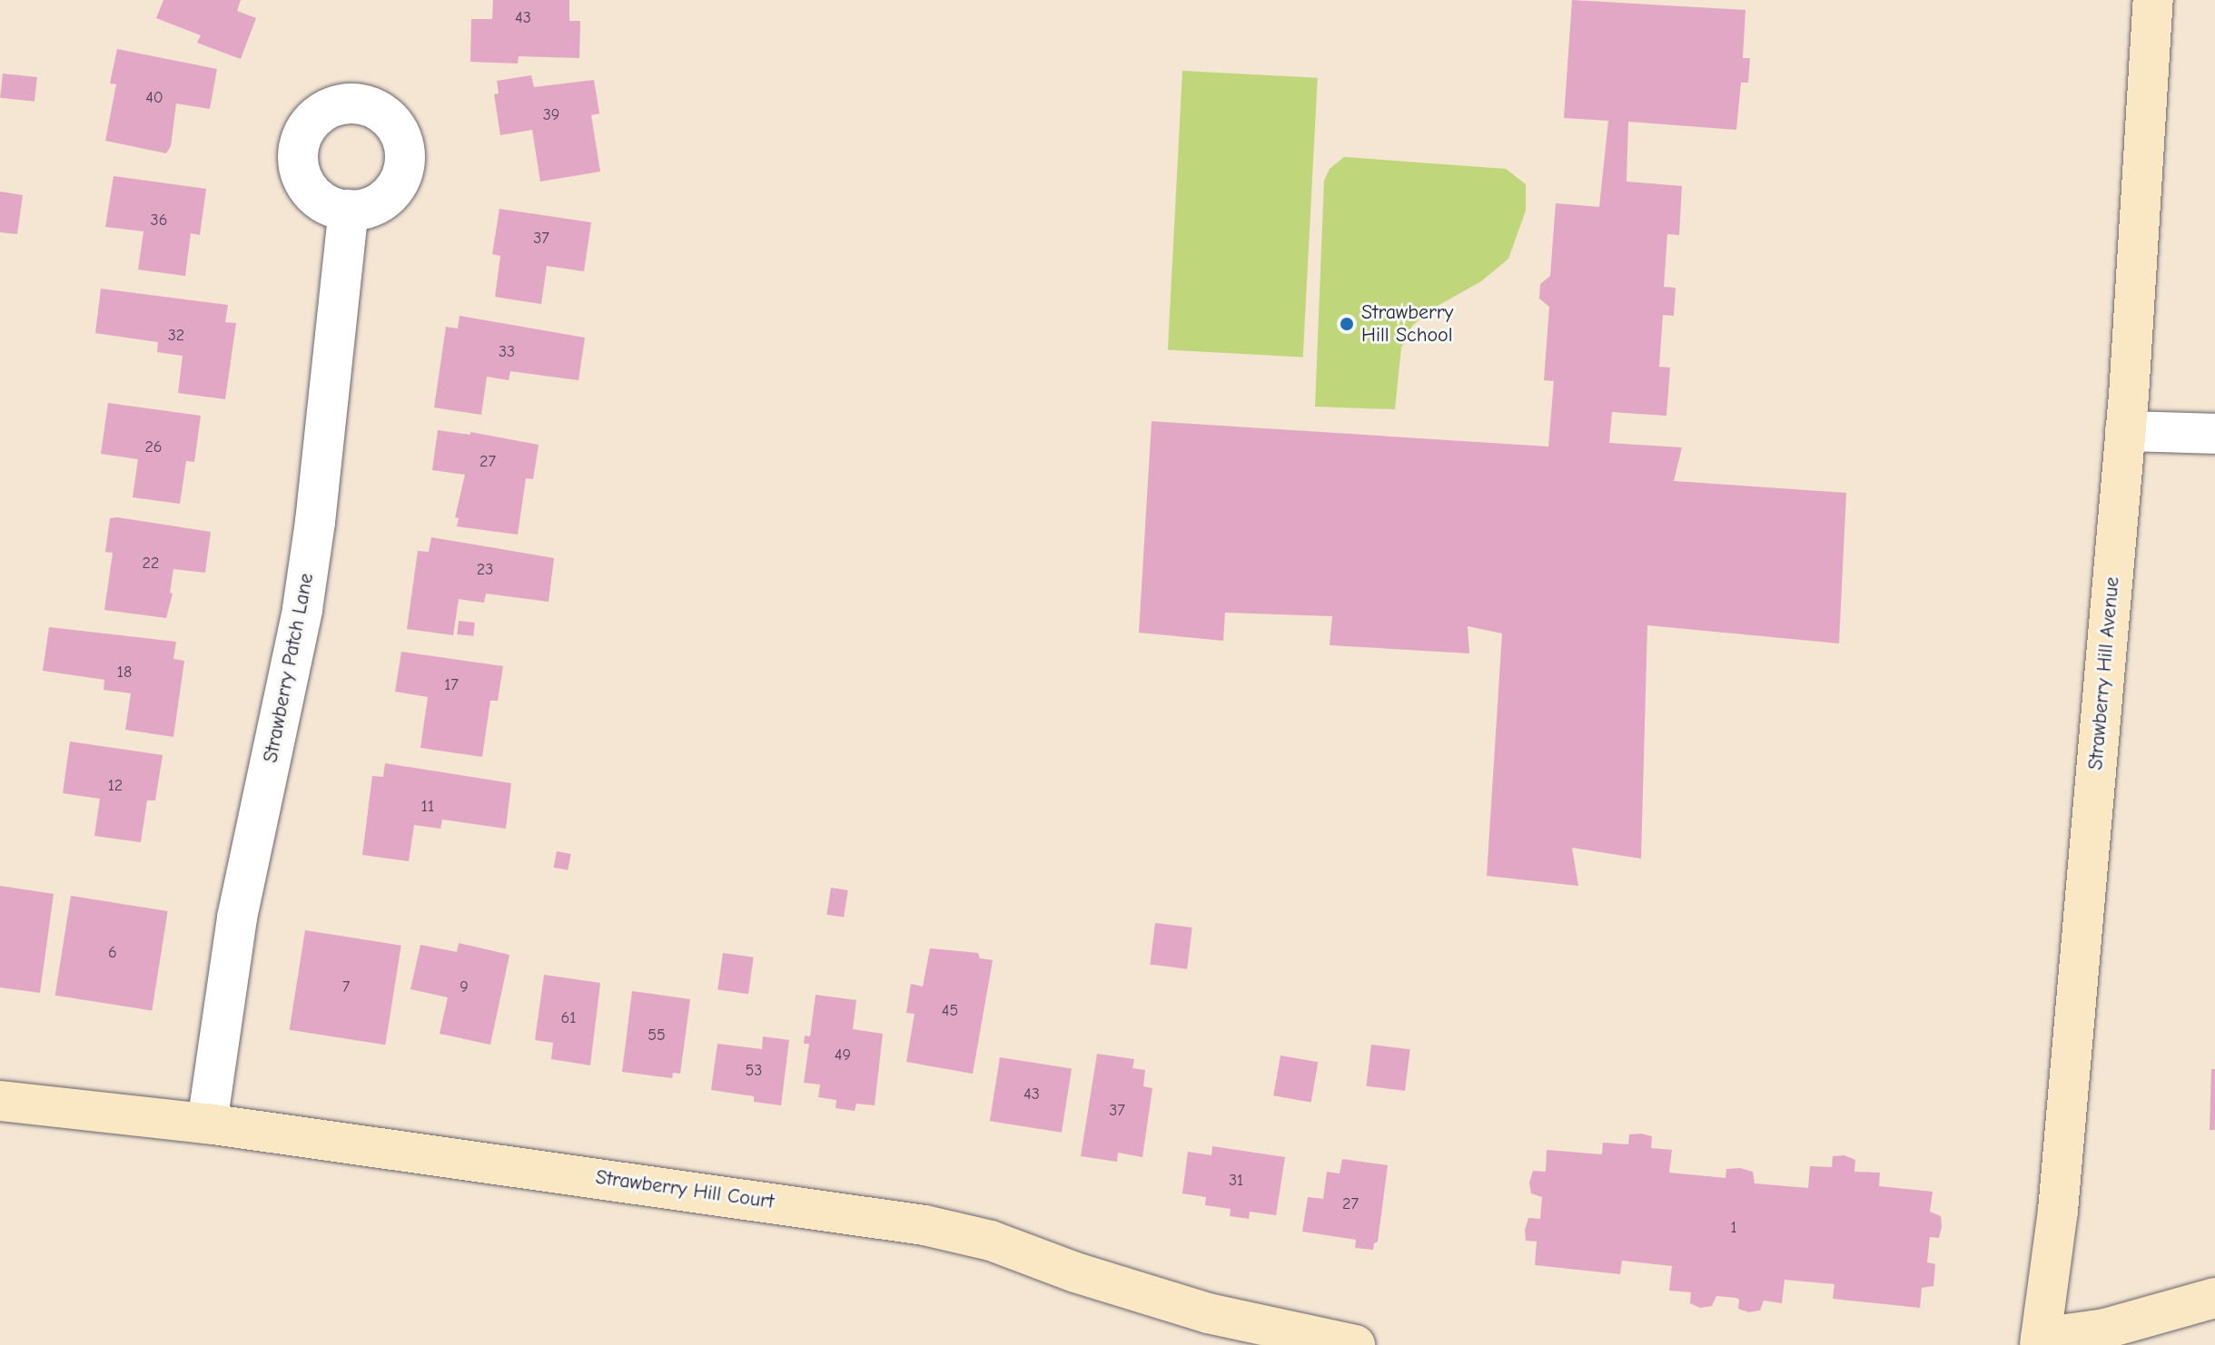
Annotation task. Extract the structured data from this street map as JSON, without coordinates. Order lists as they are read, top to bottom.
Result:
{
  "streets": {
    "street": ["Strawberry Patch Lane", "Strawberry Hill Avenue", "Strawberry Hill Court"]
  },
  "crossings": [
    ["Strawberry Patch Lane", "Strawberry Hill Court"]
  ],
  "places": ["Strawberry Hill School"],
  "house_numbers": [
    "43",
    "40",
    "39",
    "36",
    "37",
    "32",
    "33",
    "26",
    "27",
    "22",
    "23",
    "18",
    "17",
    "12",
    "11",
    "6",
    "7",
    "9",
    "45",
    "61",
    "55",
    "49",
    "53",
    "43",
    "37",
    "31",
    "27",
    "1"
  ]
}
